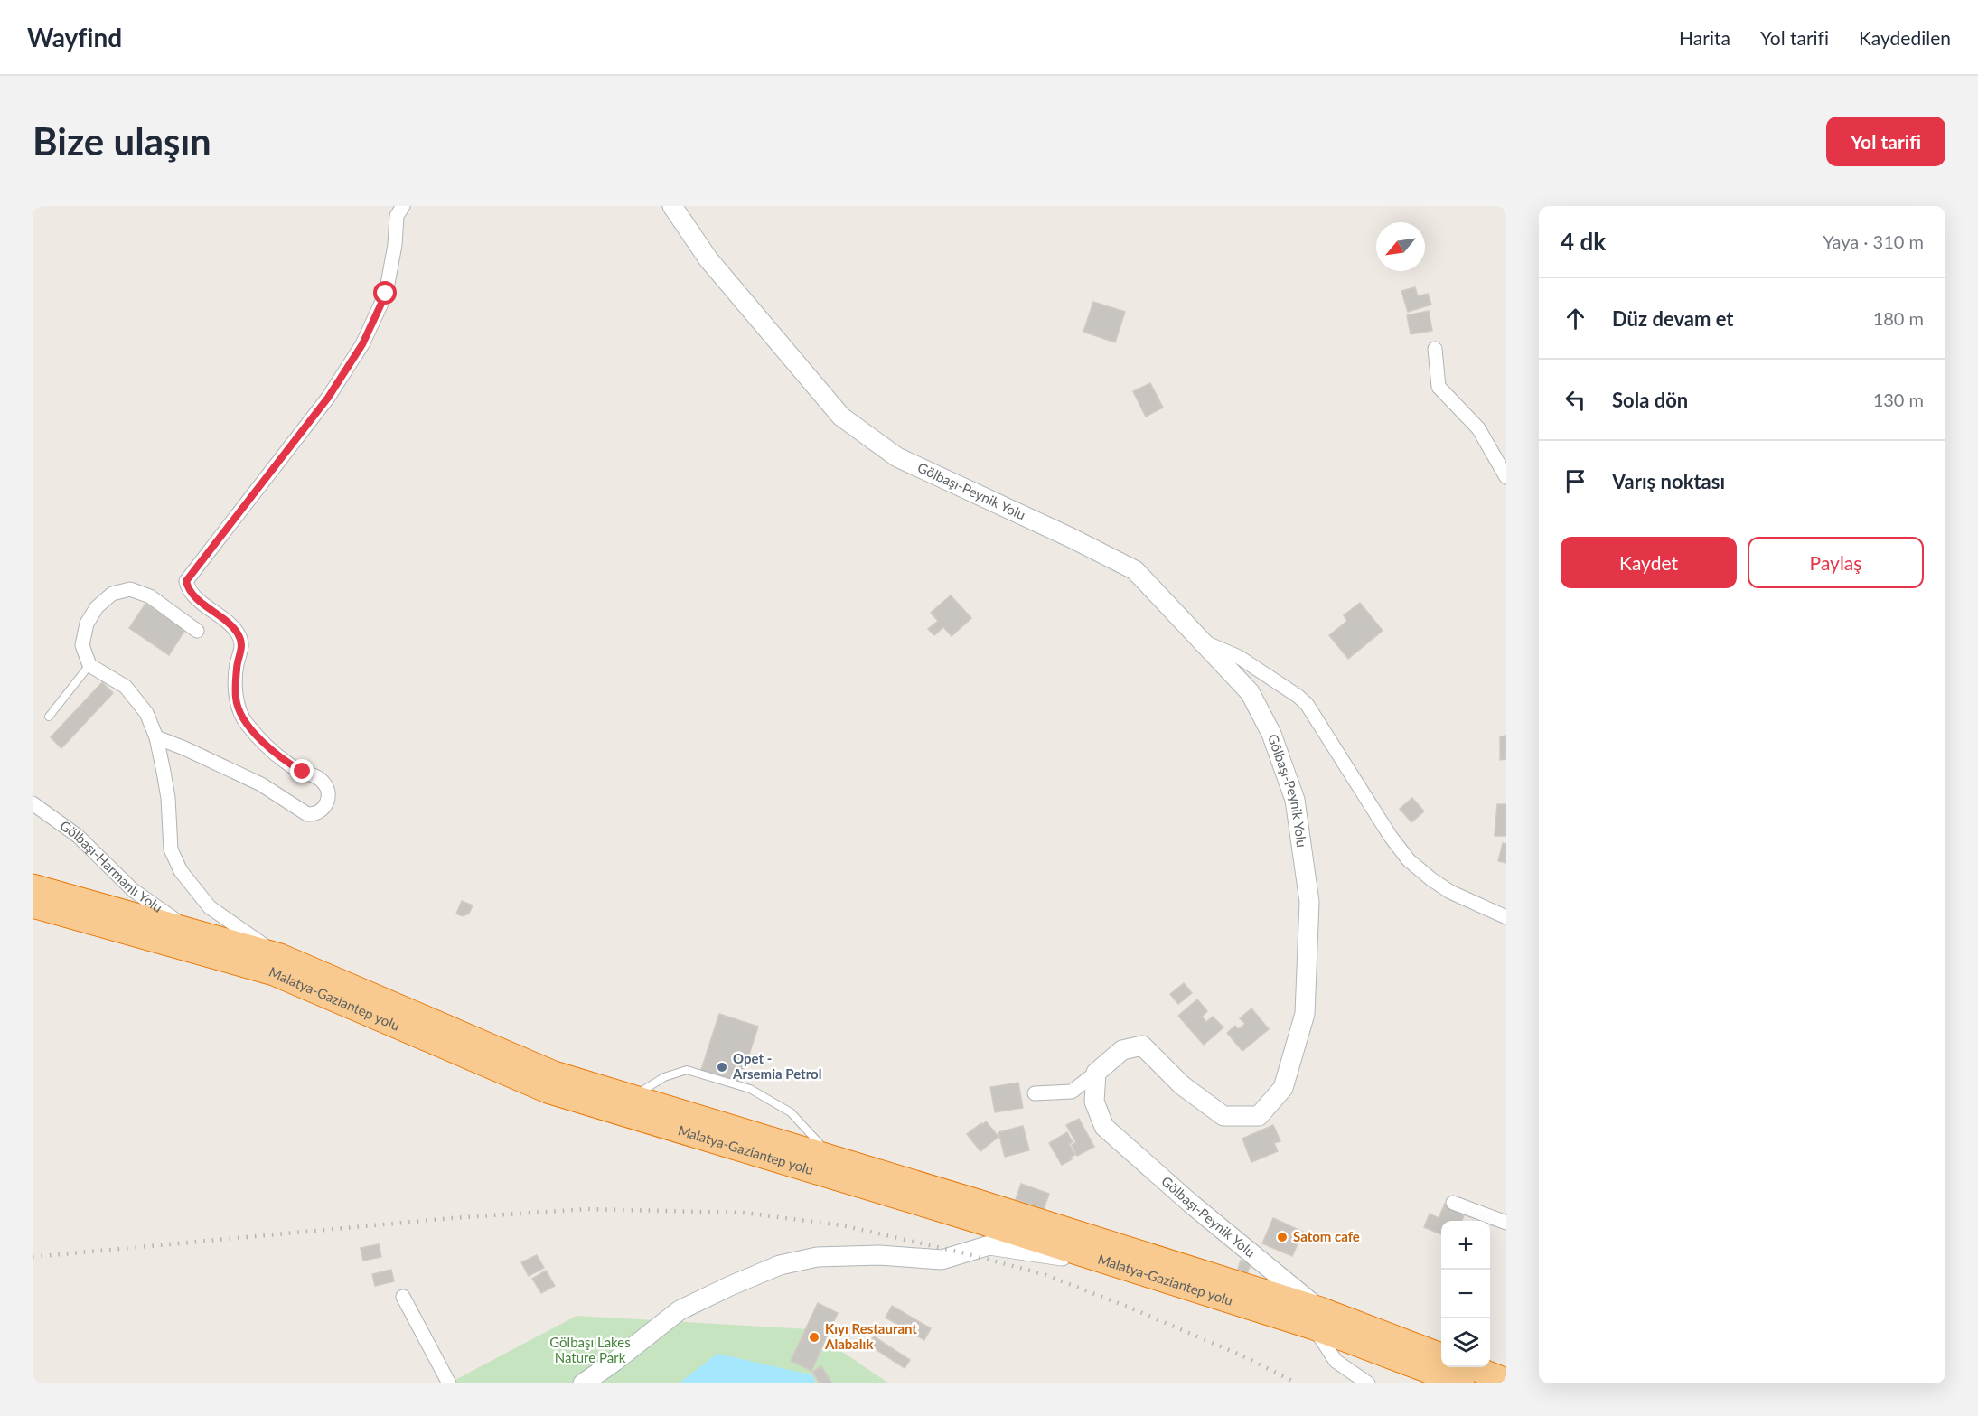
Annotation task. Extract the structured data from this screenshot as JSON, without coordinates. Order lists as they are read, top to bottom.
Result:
{
  "streets": {
    "highway": ["Malatya-Gaziantep yolu"],
    "street": ["Gölbaşı-Peynik Yolu", "Gölbaşı-Harmanlı Yolu"]
  },
  "crossings": [
    ["Gölbaşı-Peynik Yolu", "Malatya-Gaziantep yolu"],
    ["Gölbaşı-Harmanlı Yolu", "Malatya-Gaziantep yolu"]
  ],
  "parks": ["Gölbaşı Lakes Nature Park"],
  "places": ["Opet - Arsemia Petrol", "Satom cafe", "Kıyı Restaurant Alabalık"],
  "north": "bottom left",
  "page": {
    "header": "Wayfind",
    "nav": ["Harita", "Yol tarifi", "Kaydedilen"],
    "buttons": [
      "Yol tarifi",
      ["Kaydet", "Paylaş"]
    ],
    "title": "Bize ulaşın",
    "heading": ["4 dk", "Yaya · 310 m"],
    "list": [
      ["Düz devam et", "180 m"],
      ["Sola dön", "130 m"],
      "Varış noktası"
    ],
    "map_buttons": ["+", "−"]
  }
}
